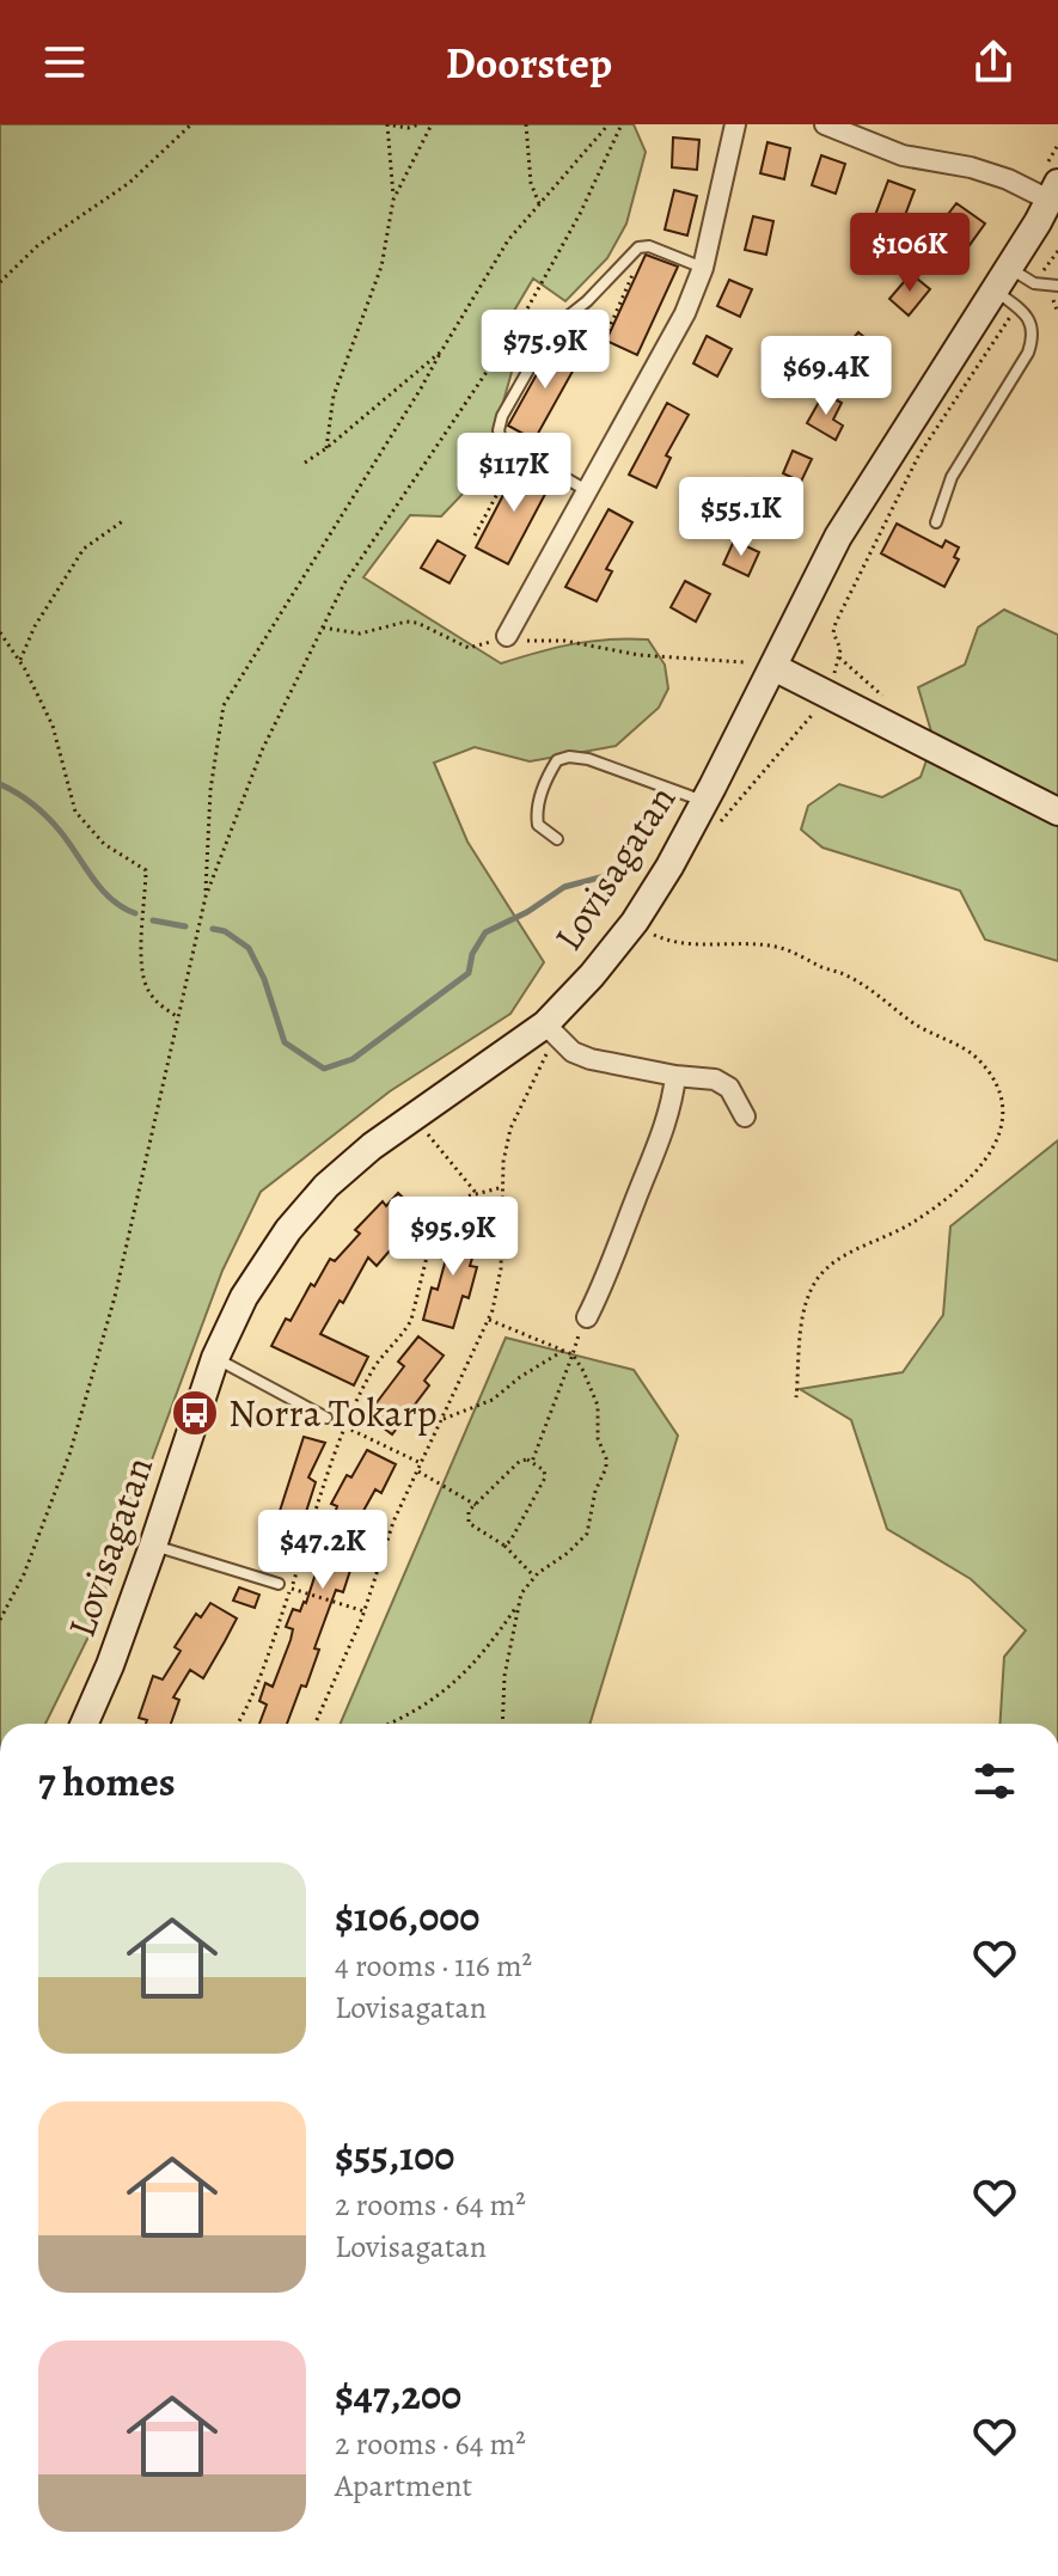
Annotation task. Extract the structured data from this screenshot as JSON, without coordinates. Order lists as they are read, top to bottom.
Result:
{
  "streets": {
    "street": ["Lovisagatan"]
  },
  "places": {
    "bus stop": ["Norra Tokarp"]
  },
  "page": {
    "header": "Doorstep",
    "price": [
      "$106K",
      "$75.9K",
      "$69.4K",
      "$117K",
      "$55.1K",
      "$95.9K",
      "$47.2K"
    ],
    "heading": "7 homes",
    "list": [
      {
        "name": "$106,000",
        "note": "4 rooms · 116 m² · Lovisagatan"
      },
      {
        "name": "$55,100",
        "note": "2 rooms · 64 m² · Lovisagatan"
      },
      {
        "name": "$47,200",
        "note": "2 rooms · 64 m² · Apartment"
      }
    ]
  }
}
